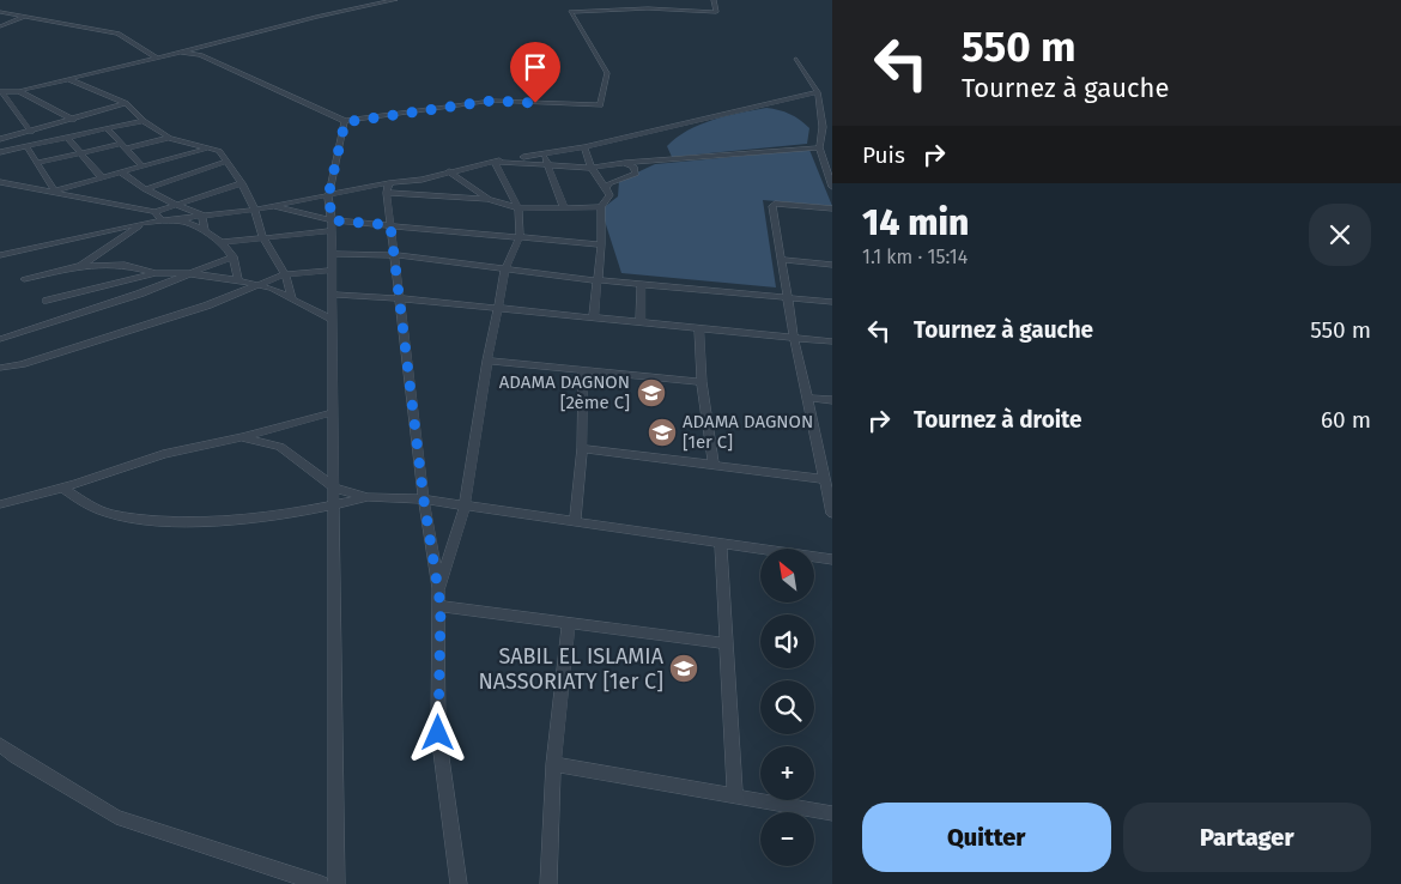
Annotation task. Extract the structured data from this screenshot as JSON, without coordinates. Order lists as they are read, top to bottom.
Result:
{
  "places": {
    "school or university": ["ADAMA DAGNON [2ème C]", "ADAMA DAGNON [1er C]", "SABIL EL ISLAMIA NASSORIATY [1er C]"]
  },
  "north": "top left",
  "page": {
    "turn": ["550 m", "Tournez à gauche"],
    "then": "Puis",
    "heading": ["14 min", "1.1 km · 15:14"],
    "list": [
      {
        "name": "Tournez à gauche",
        "value": "550 m"
      },
      {
        "name": "Tournez à droite",
        "value": "60 m"
      }
    ],
    "map_buttons": ["+", "−"],
    "buttons": ["Quitter", "Partager"]
  }
}
